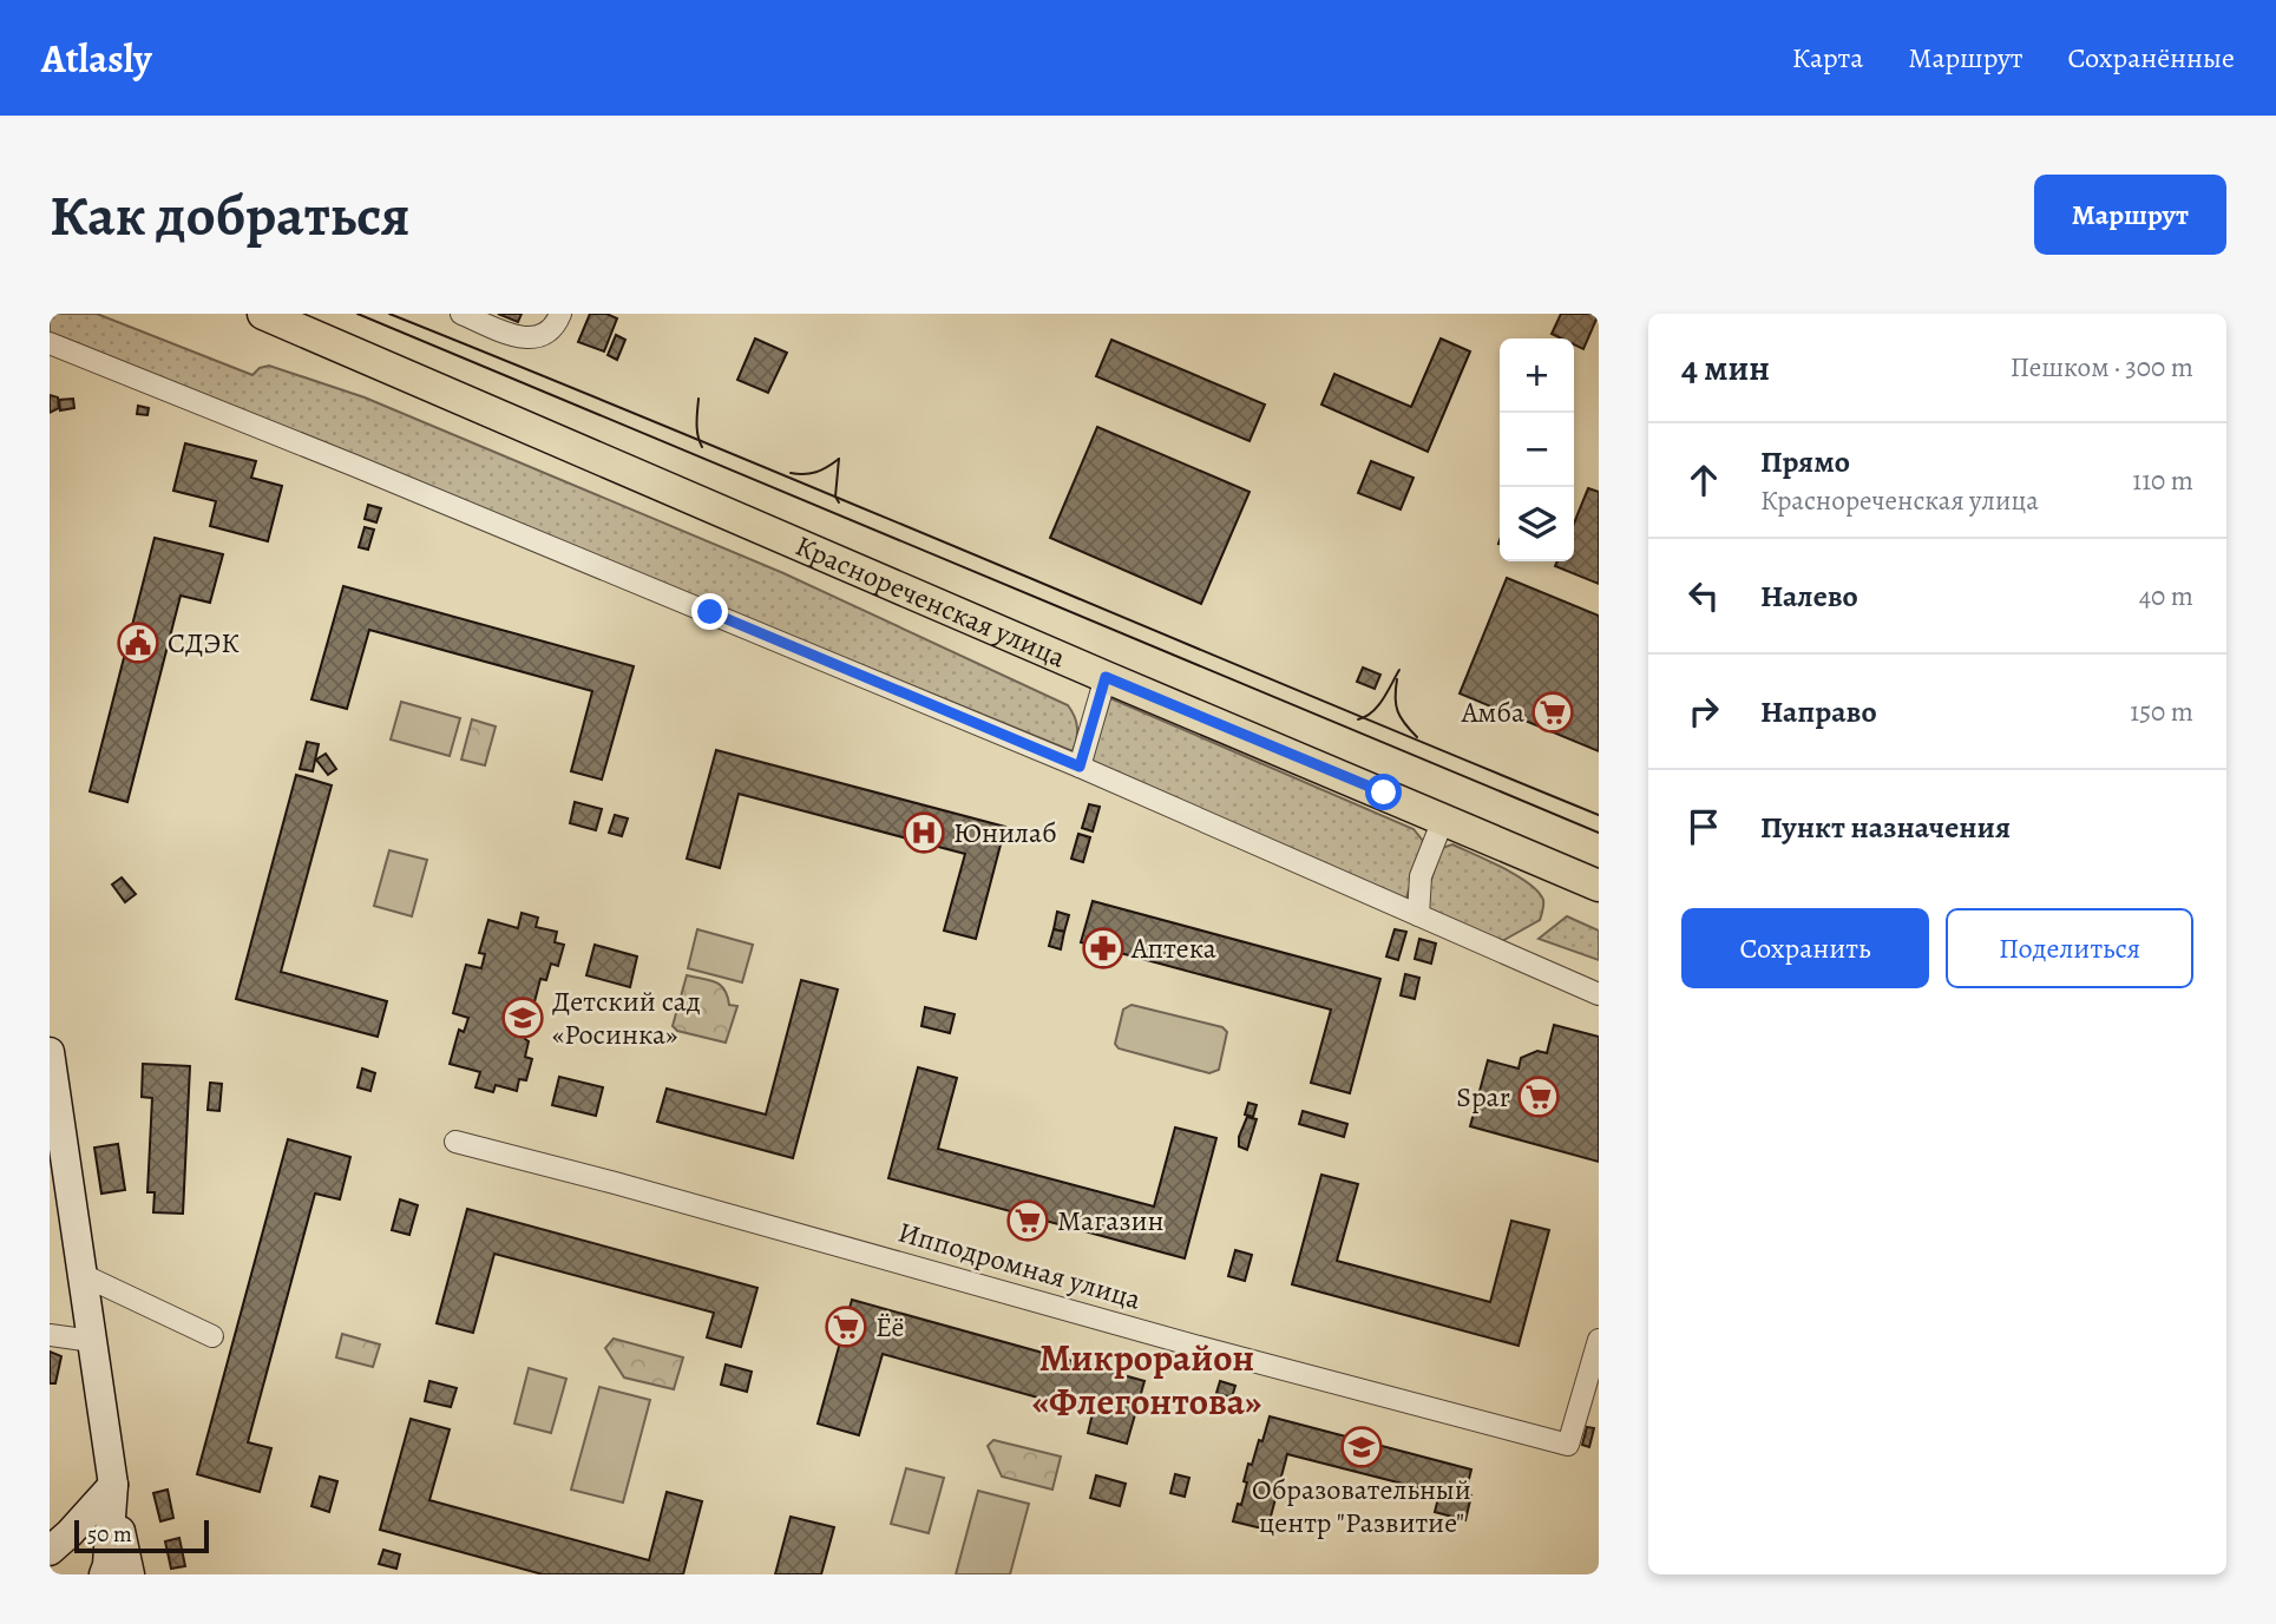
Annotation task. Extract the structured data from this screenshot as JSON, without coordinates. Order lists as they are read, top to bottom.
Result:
{
  "streets": {
    "main road": ["Краснореченская улица"],
    "street": ["Ипподромная улица"]
  },
  "districts": ["Микрорайон «Флегонтова»"],
  "places": {
    "public building": ["СДЭК"],
    "supermarket": [
      "Амба",
      "Spar",
      "Магазин",
      "Ёё"
    ],
    "hospital": ["Юнилаб"],
    "pharmacy": ["Аптека"],
    "school or university": ["Детский сад «Росинка»", "Образовательный центр \"Развитие\""]
  },
  "scale_bar": "50 m",
  "page": {
    "header": "Atlasly",
    "nav": ["Карта", "Маршрут", "Сохранённые"],
    "buttons": [
      "Маршрут",
      ["Сохранить", "Поделиться"]
    ],
    "title": "Как добраться",
    "heading": ["4 мин", "Пешком · 300 m"],
    "map_buttons": ["+", "−"],
    "list": [
      ["Прямо", "Краснореченская улица", "110 m"],
      ["Налево", "40 m"],
      ["Направо", "150 m"],
      "Пункт назначения"
    ],
    "scale": "50 m"
  }
}
